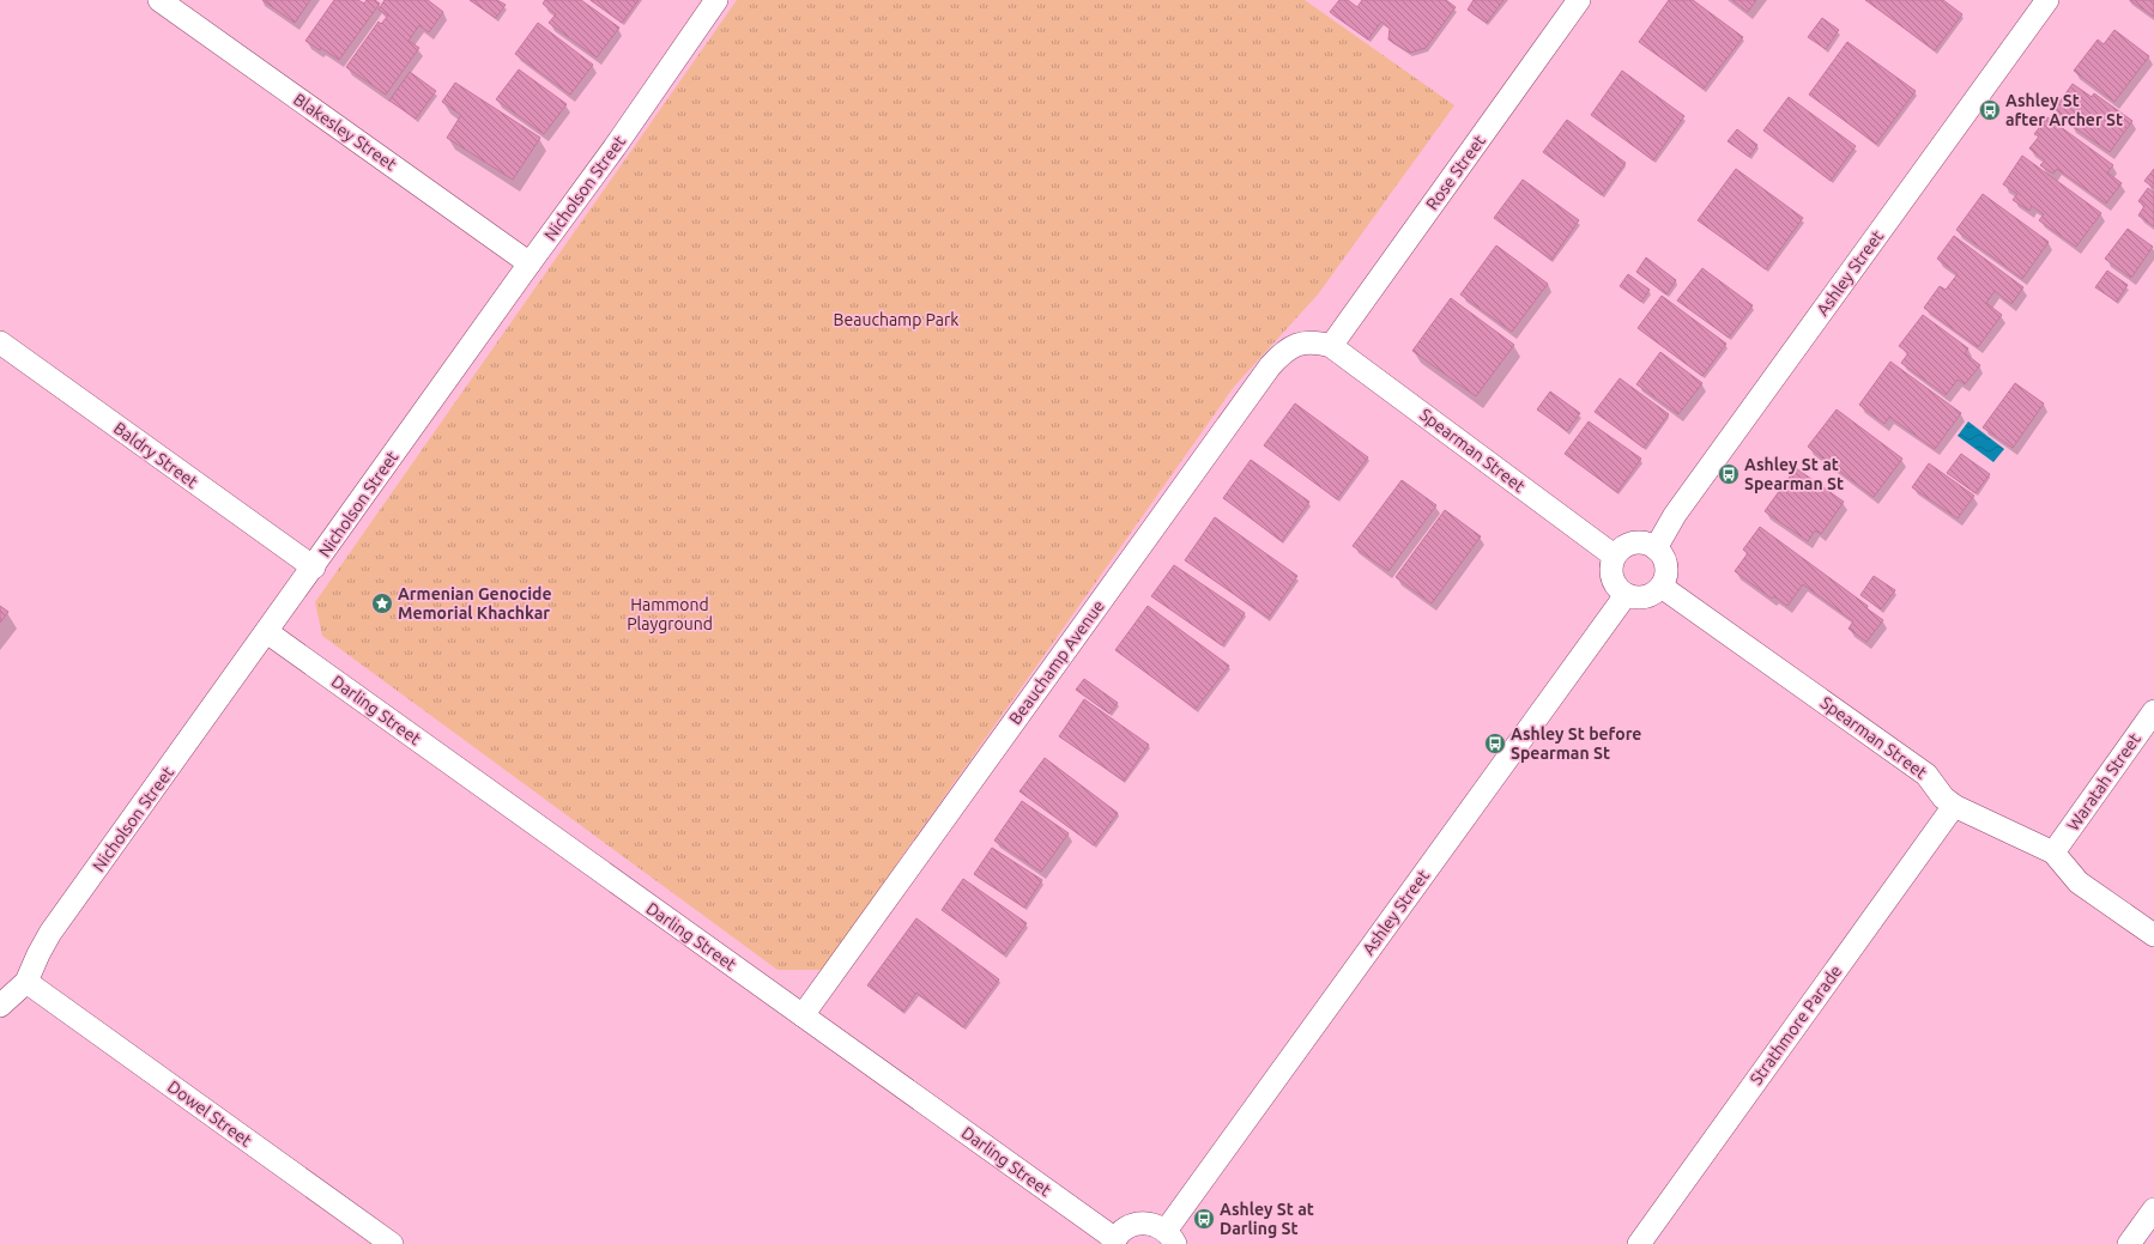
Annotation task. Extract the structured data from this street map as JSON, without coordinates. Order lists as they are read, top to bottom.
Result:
{
  "streets": {
    "street": [
      "Blakesley Street",
      "Rose Street",
      "Nicholson Street",
      "Ashley Street",
      "Spearman Street",
      "Baldry Street",
      "Beauchamp Avenue",
      "Darling Street",
      "Waratah Street",
      "Strathmore Parade",
      "Dowel Street"
    ]
  },
  "crossings": [
    ["Blakesley Street", "Nicholson Street"],
    ["Rose Street", "Spearman Street"],
    ["Rose Street", "Beauchamp Avenue"],
    ["Nicholson Street", "Baldry Street"],
    ["Nicholson Street", "Darling Street"],
    ["Nicholson Street", "Dowel Street"],
    ["Ashley Street", "Spearman Street"],
    ["Spearman Street", "Beauchamp Avenue"],
    ["Spearman Street", "Waratah Street"],
    ["Spearman Street", "Strathmore Parade"],
    ["Beauchamp Avenue", "Darling Street"]
  ],
  "parks": ["Beauchamp Park", "Hammond Playground"],
  "places": {
    "bus stop": [
      "Ashley St after Archer St",
      "Ashley St at Spearman St",
      "Ashley St before Spearman St",
      "Ashley St at Darling St"
    ],
    "place": ["Armenian Genocide Memorial Khachkar"]
  }
}
